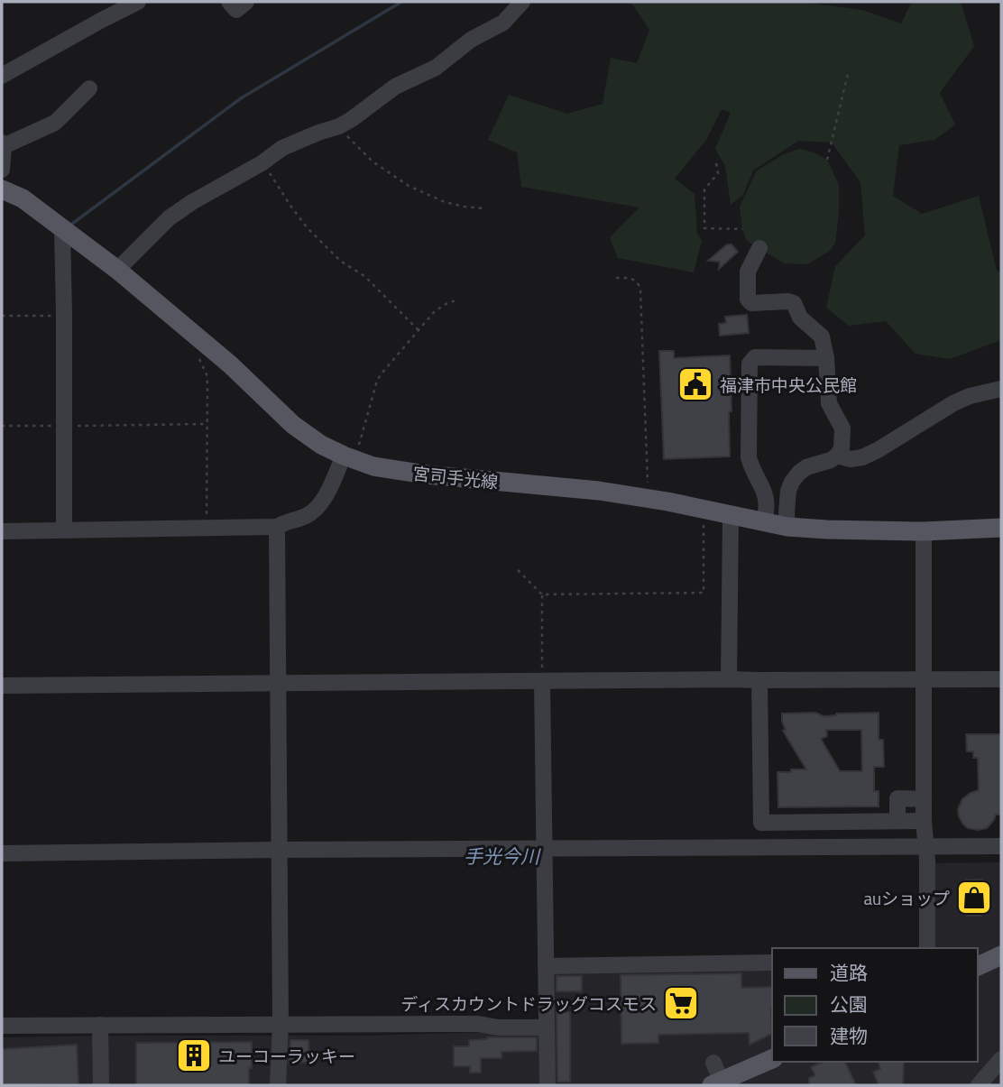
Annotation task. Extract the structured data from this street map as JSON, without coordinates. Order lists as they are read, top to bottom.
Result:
{
  "streets": {
    "main road": ["宮司手光線"]
  },
  "water": ["手光今川"],
  "places": {
    "public building": ["福津市中央公民館"],
    "shop": ["auショップ"],
    "supermarket": ["ディスカウントドラッグコスモス"],
    "building": ["ユーコーラッキー"]
  },
  "legend": ["道路", "公園", "建物"]
}
